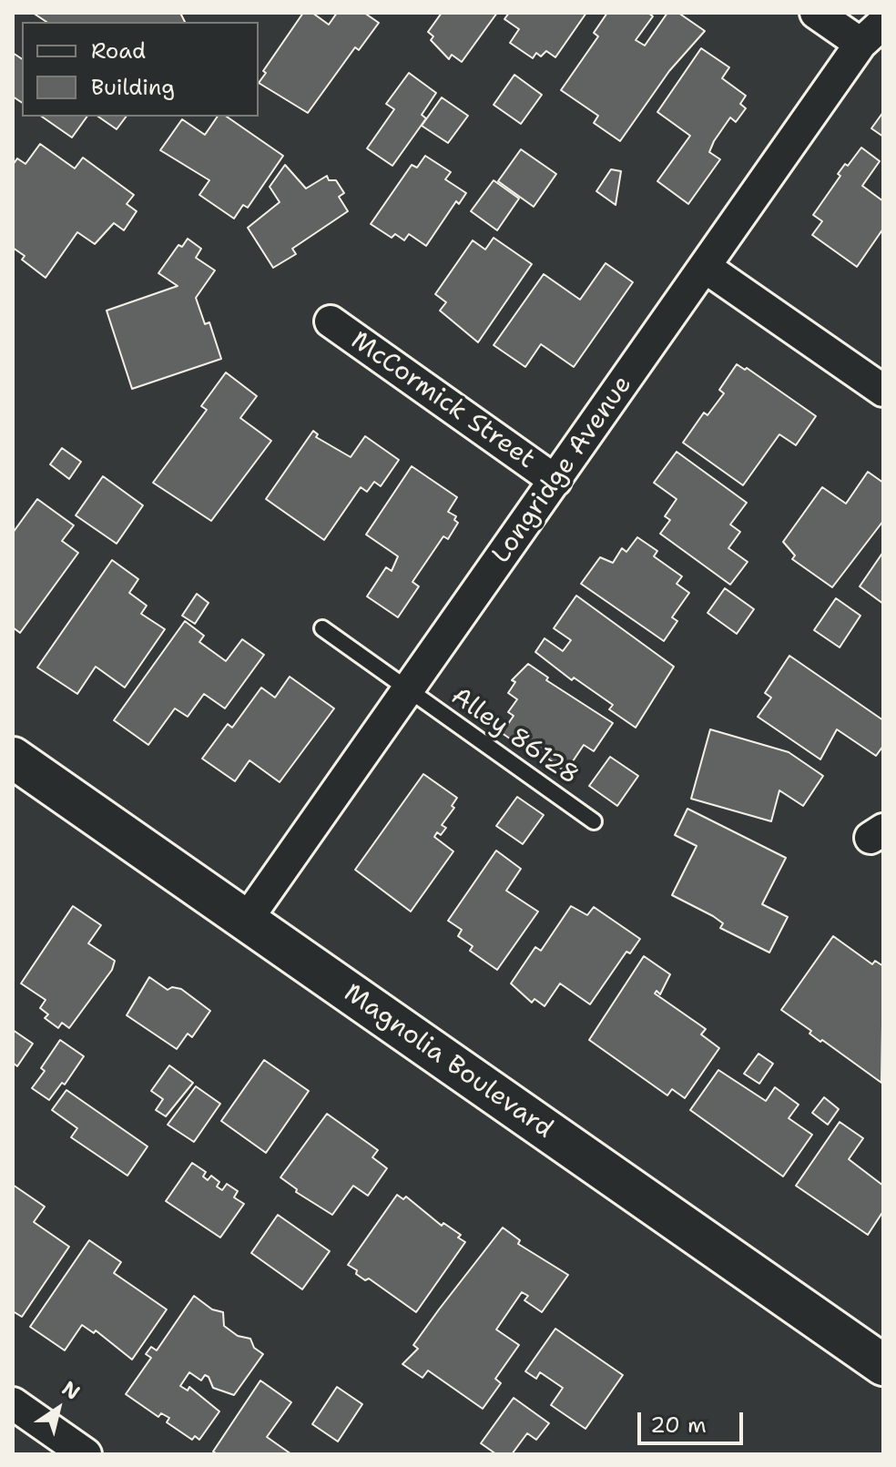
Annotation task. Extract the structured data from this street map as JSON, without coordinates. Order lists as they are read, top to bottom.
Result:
{
  "streets": {
    "main road": ["Magnolia Boulevard"],
    "street": ["McCormick Street", "Longridge Avenue"],
    "lane": ["Alley 86128"]
  },
  "crossings": [
    ["McCormick Street", "Longridge Avenue"],
    ["Longridge Avenue", "Alley 86128"],
    ["Longridge Avenue", "Magnolia Boulevard"]
  ],
  "legend": ["Road", "Building"],
  "scale_bar": "20 m",
  "north": "top right"
}
